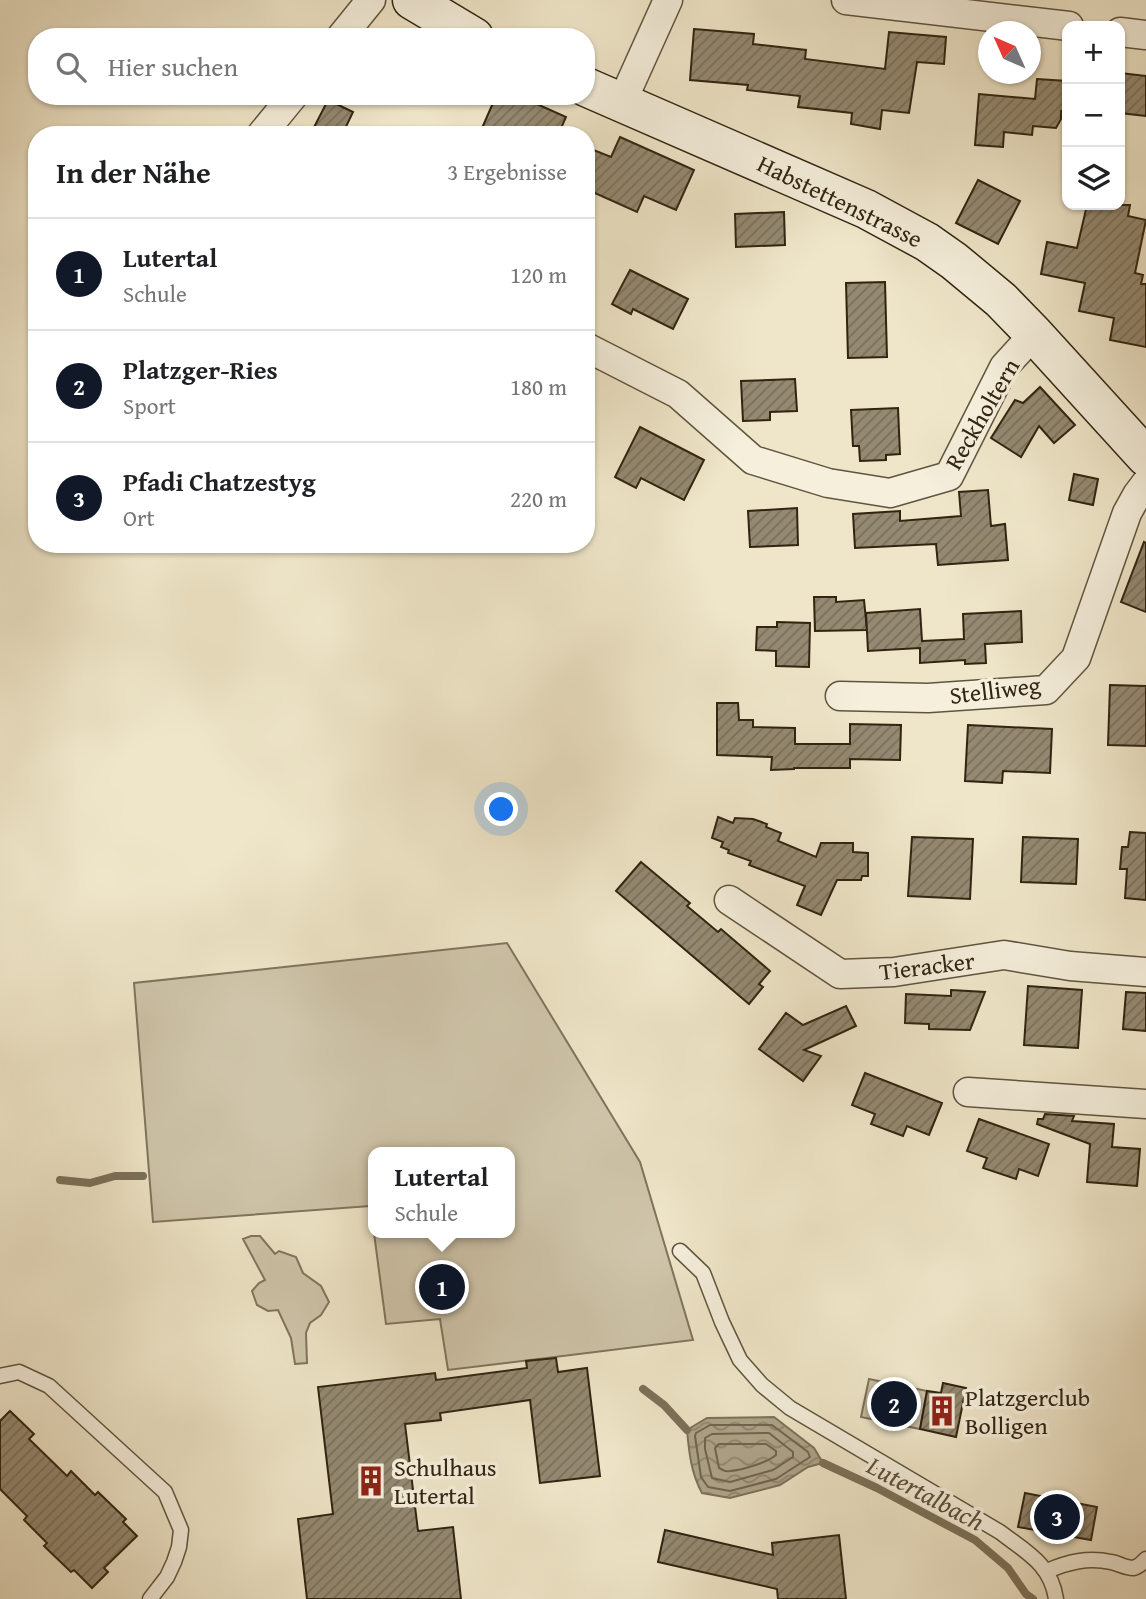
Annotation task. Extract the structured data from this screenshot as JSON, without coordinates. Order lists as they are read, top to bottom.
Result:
{
  "streets": {
    "street": [
      "Habstettenstrasse",
      "Reckholtern",
      "Stelliweg",
      "Tieracker"
    ]
  },
  "crossings": [
    ["Habstettenstrasse", "Reckholtern"]
  ],
  "water": ["Lutertalbach"],
  "places": {
    "building": ["Platzgerclub Bolligen", "Schulhaus Lutertal"]
  },
  "north": "top left",
  "page": {
    "map_buttons": ["+", "−"],
    "search": "Hier suchen",
    "heading": ["In der Nähe", "3 Ergebnisse"],
    "list": [
      {
        "mark": "1",
        "name": "Lutertal",
        "note": "Schule",
        "value": "120 m"
      },
      {
        "mark": "2",
        "name": "Platzger-Ries",
        "note": "Sport",
        "value": "180 m"
      },
      {
        "mark": "3",
        "name": "Pfadi Chatzestyg",
        "note": "Ort",
        "value": "220 m"
      }
    ],
    "popup": ["Lutertal", "Schule"],
    "pins": ["1", "2", "3"]
  }
}
